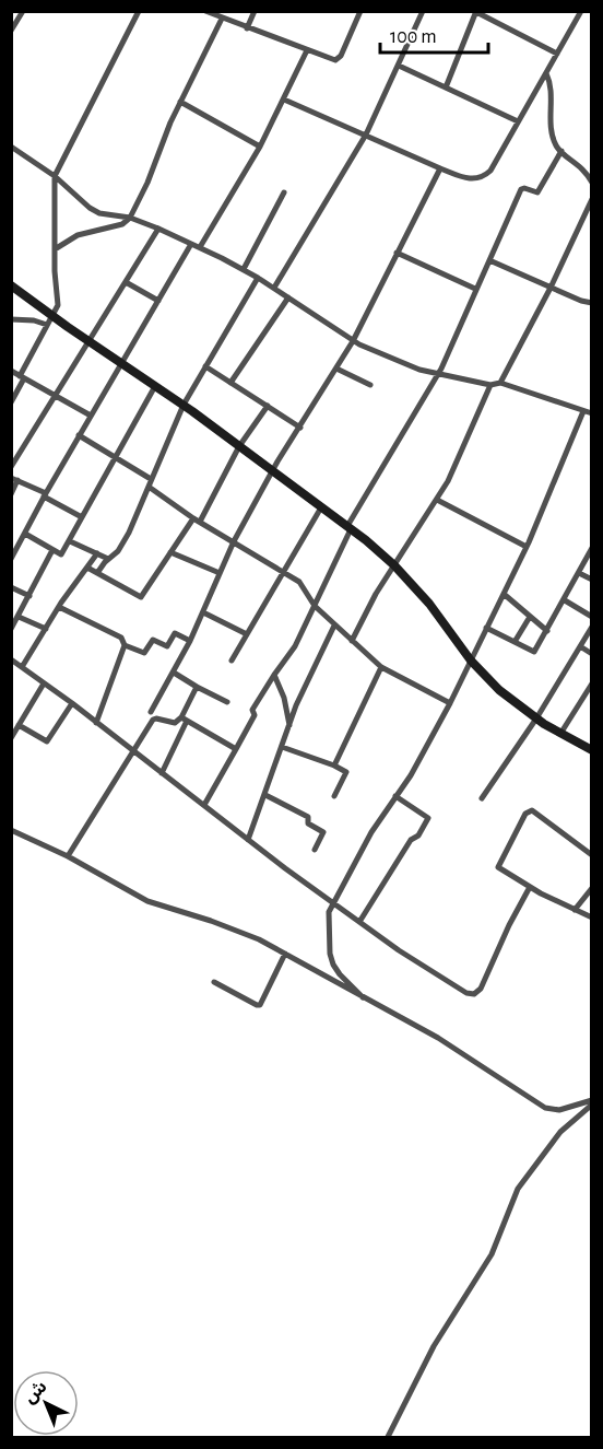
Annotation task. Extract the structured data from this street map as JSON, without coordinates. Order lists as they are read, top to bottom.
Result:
{
  "scale_bar": "100 m",
  "north": "top left"
}
